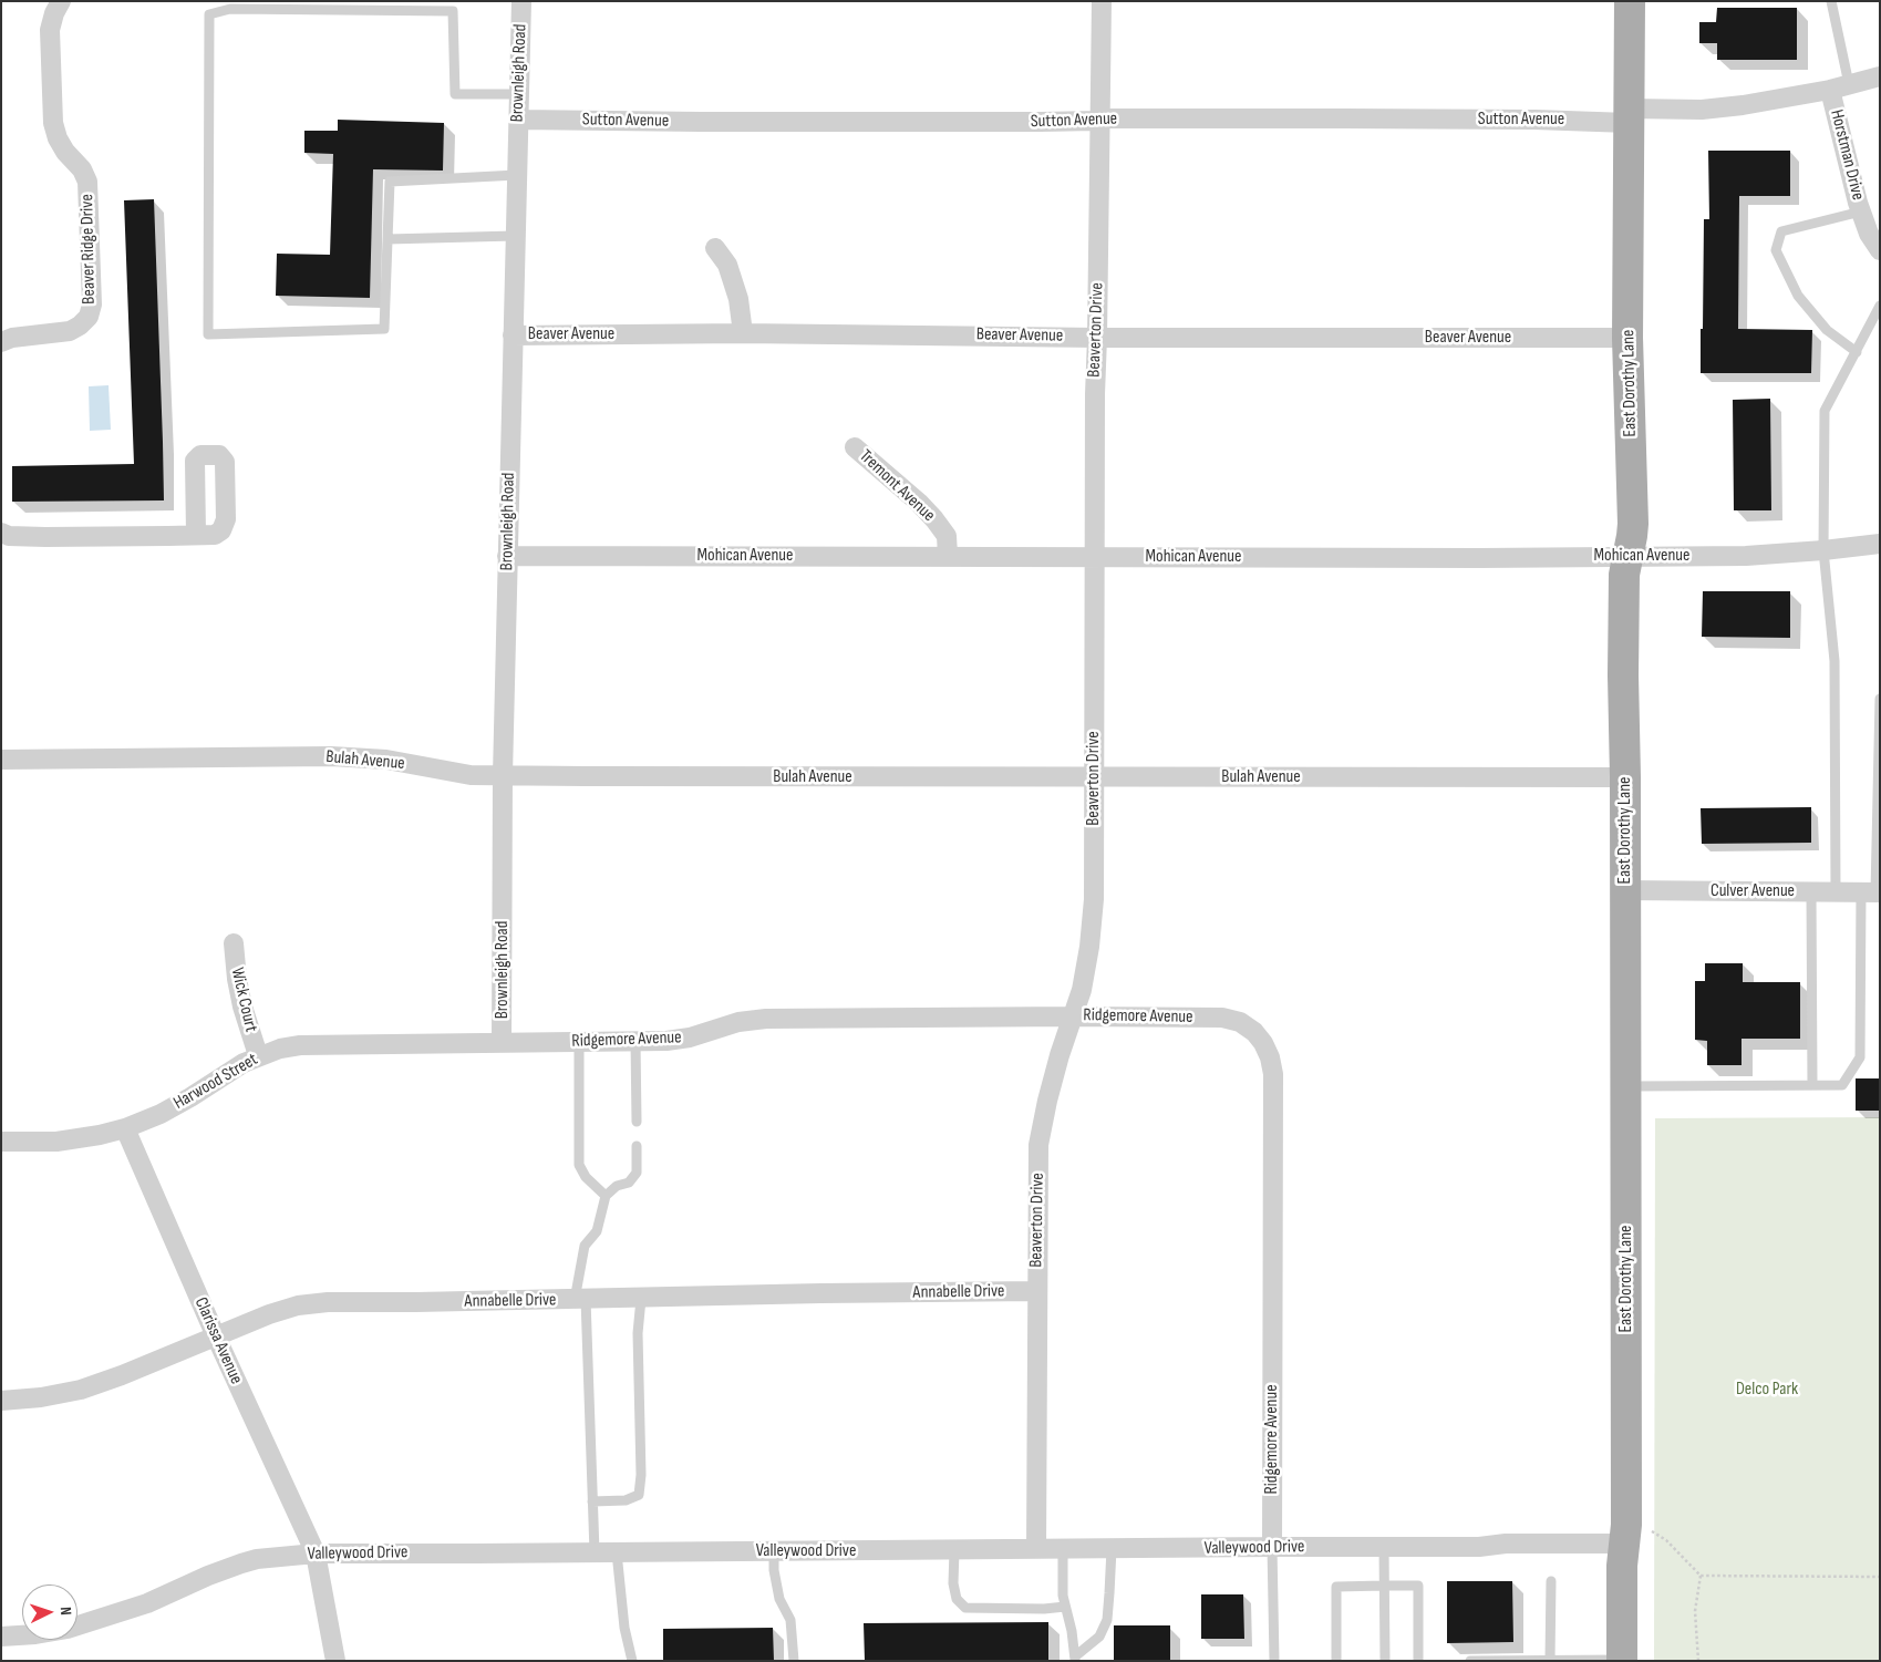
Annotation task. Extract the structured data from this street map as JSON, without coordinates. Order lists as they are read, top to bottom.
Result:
{
  "streets": {
    "main road": ["East Dorothy Lane"],
    "street": [
      "Brownleigh Road",
      "Sutton Avenue",
      "Horstman Drive",
      "Beaver Ridge Drive",
      "Beaverton Drive",
      "Beaver Avenue",
      "Tremont Avenue",
      "Mohican Avenue",
      "Bulah Avenue",
      "Culver Avenue",
      "Wick Court",
      "Ridgemore Avenue",
      "Harwood Street",
      "Annabelle Drive",
      "Clarissa Avenue",
      "Valleywood Drive"
    ]
  },
  "crossings": [
    ["Brownleigh Road", "Sutton Avenue"],
    ["Brownleigh Road", "Beaver Avenue"],
    ["Brownleigh Road", "Mohican Avenue"],
    ["Brownleigh Road", "Bulah Avenue"],
    ["Brownleigh Road", "Ridgemore Avenue"],
    ["Brownleigh Road", "Harwood Street"],
    ["Sutton Avenue", "Horstman Drive"],
    ["Sutton Avenue", "Beaverton Drive"],
    ["Sutton Avenue", "East Dorothy Lane"],
    ["Beaverton Drive", "Beaver Avenue"],
    ["Beaverton Drive", "Mohican Avenue"],
    ["Beaverton Drive", "Bulah Avenue"],
    ["Beaverton Drive", "Ridgemore Avenue"],
    ["Beaverton Drive", "Annabelle Drive"],
    ["Beaverton Drive", "Valleywood Drive"],
    ["Beaver Avenue", "East Dorothy Lane"],
    ["East Dorothy Lane", "Mohican Avenue"],
    ["East Dorothy Lane", "Bulah Avenue"],
    ["East Dorothy Lane", "Culver Avenue"],
    ["East Dorothy Lane", "Valleywood Drive"],
    ["Tremont Avenue", "Mohican Avenue"],
    ["Wick Court", "Harwood Street"],
    ["Ridgemore Avenue", "Harwood Street"],
    ["Ridgemore Avenue", "Valleywood Drive"],
    ["Harwood Street", "Clarissa Avenue"],
    ["Annabelle Drive", "Clarissa Avenue"],
    ["Clarissa Avenue", "Valleywood Drive"]
  ],
  "parks": ["Delco Park"],
  "north": "right"
}
